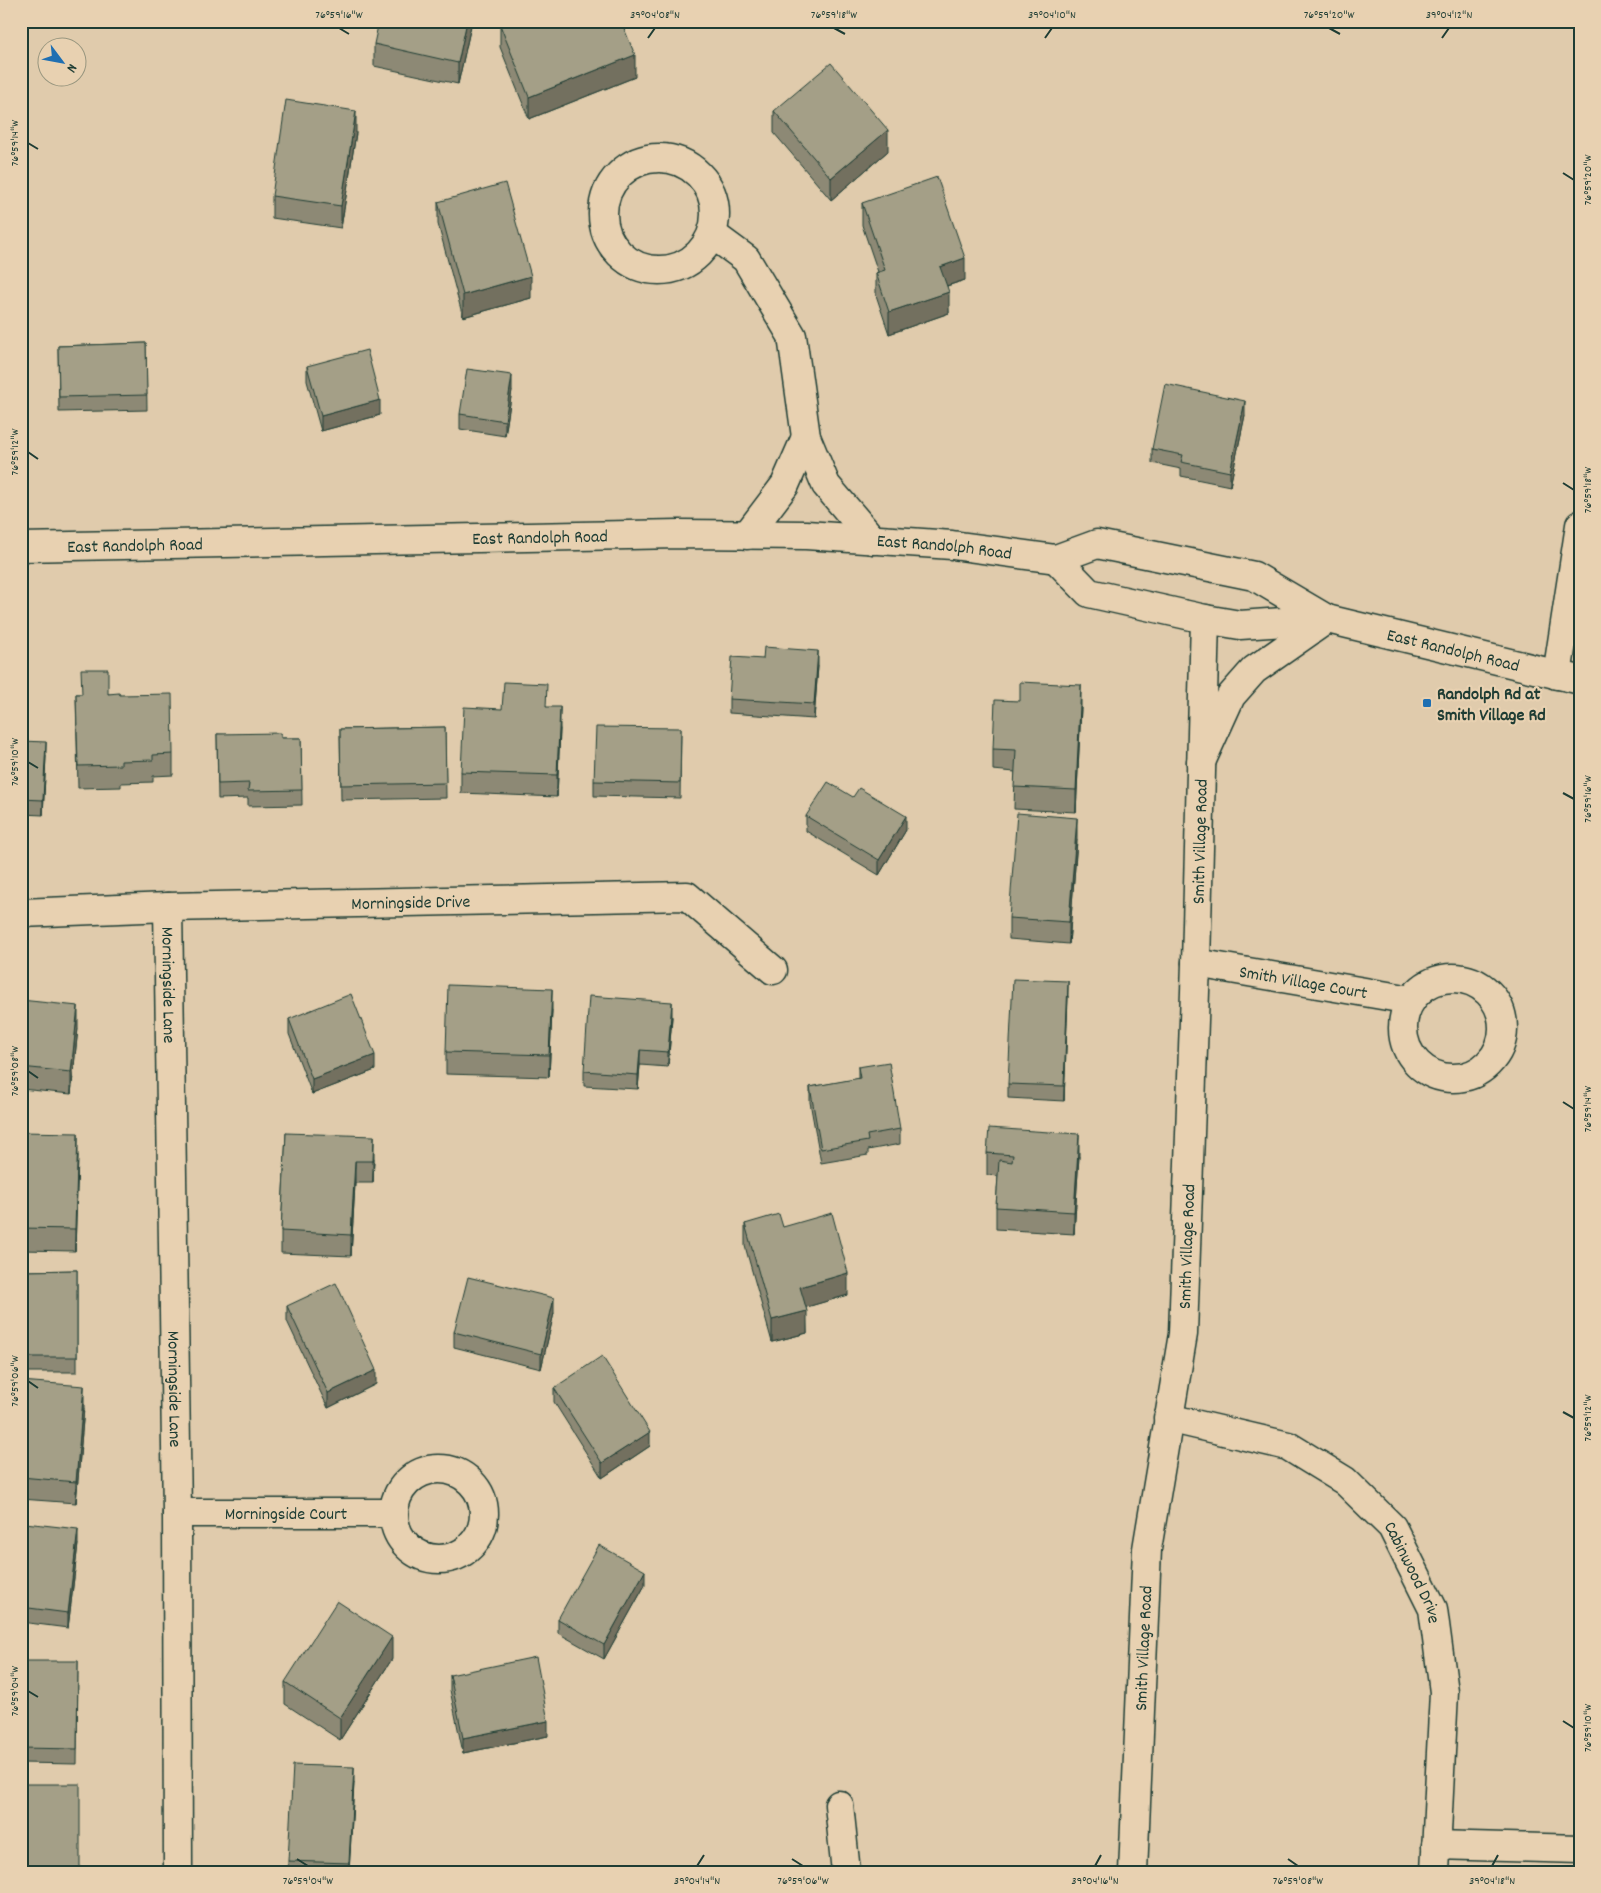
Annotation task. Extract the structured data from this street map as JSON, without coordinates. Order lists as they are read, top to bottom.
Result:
{
  "streets": {
    "street": [
      "East Randolph Road",
      "Smith Village Road",
      "Morningside Drive",
      "Smith Village Court",
      "Morningside Lane",
      "Morningside Court",
      "Cabinwood Drive"
    ]
  },
  "crossings": [
    ["East Randolph Road", "Smith Village Road"],
    ["Smith Village Road", "Smith Village Court"],
    ["Smith Village Road", "Cabinwood Drive"],
    ["Morningside Drive", "Morningside Lane"],
    ["Morningside Lane", "Morningside Court"]
  ],
  "places": {
    "transit": ["Randolph Rd at Smith Village Rd"]
  },
  "north": "bottom right",
  "coordinates": [
    "76°59'16\"W",
    "39°04'08\"N",
    "76°59'18\"W",
    "39°04'10\"N",
    "76°59'20\"W",
    "39°04'12\"N",
    "76°59'14\"W",
    "76°59'12\"W",
    "76°59'10\"W",
    "76°59'08\"W",
    "76°59'06\"W",
    "76°59'04\"W",
    "39°04'14\"N",
    "39°04'16\"N",
    "39°04'18\"N"
  ]
}
